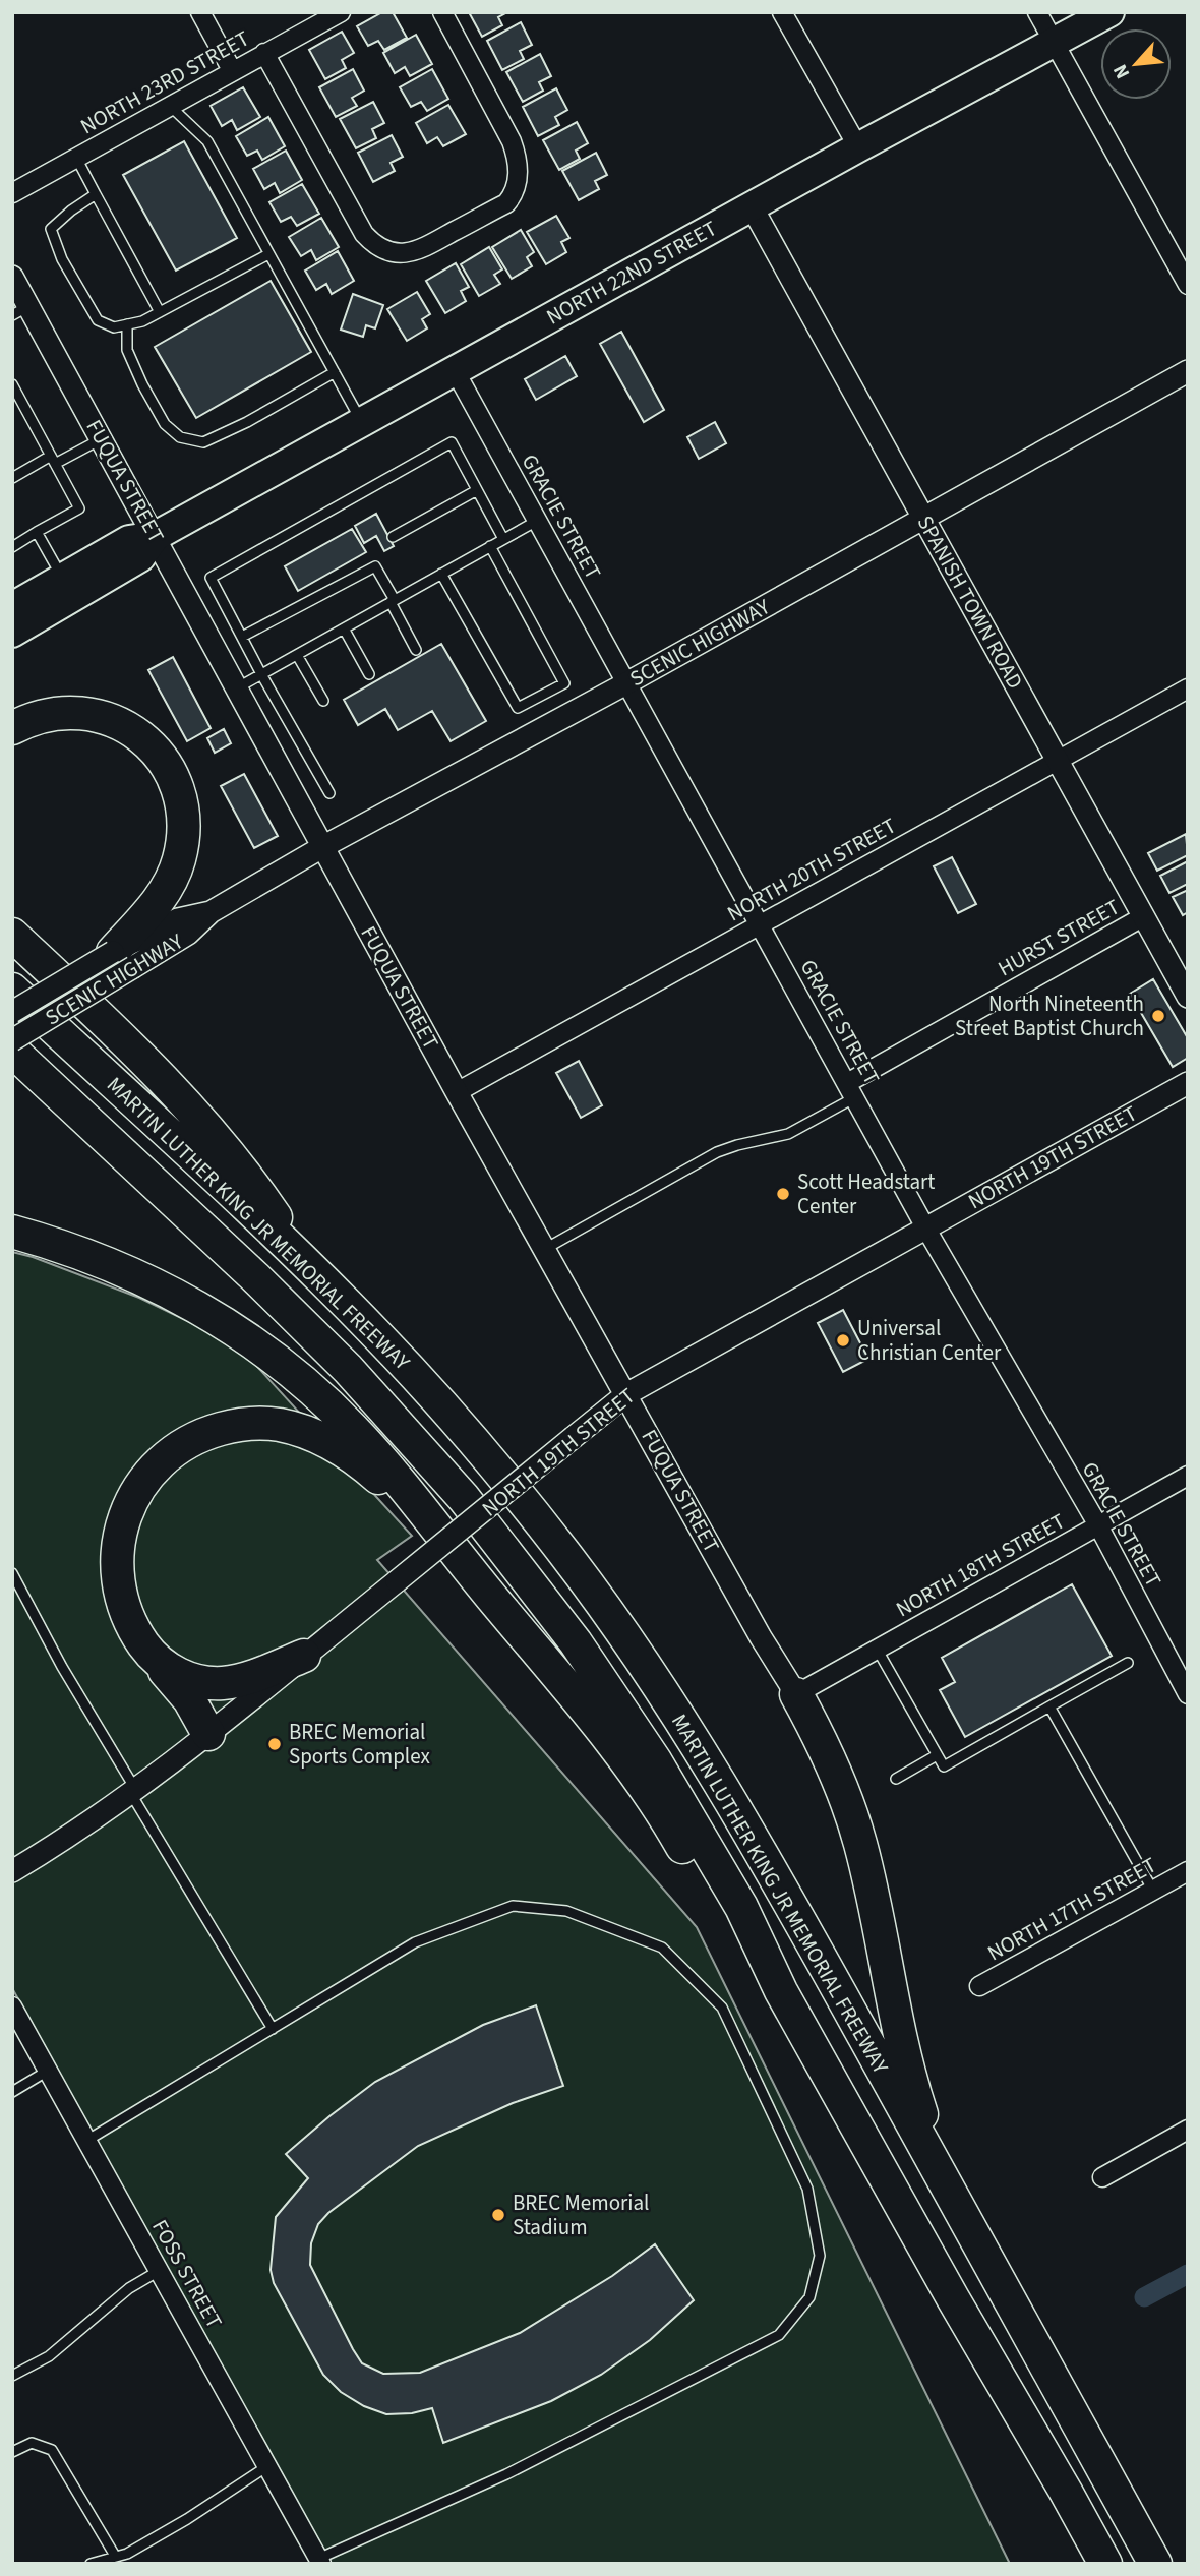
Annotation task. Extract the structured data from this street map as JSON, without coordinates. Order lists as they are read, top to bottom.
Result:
{
  "streets": {
    "highway": ["MARTIN LUTHER KING JR MEMORIAL FREEWAY"],
    "main road": ["NORTH 22ND STREET"],
    "street": [
      "NORTH 23RD STREET",
      "FUQUA STREET",
      "GRACIE STREET",
      "SPANISH TOWN ROAD",
      "SCENIC HIGHWAY",
      "NORTH 20TH STREET",
      "HURST STREET",
      "NORTH 19TH STREET",
      "NORTH 18TH STREET",
      "NORTH 17TH STREET",
      "FOSS STREET"
    ]
  },
  "crossings": [
    ["NORTH 22ND STREET", "FUQUA STREET"],
    ["NORTH 22ND STREET", "GRACIE STREET"],
    ["NORTH 22ND STREET", "SPANISH TOWN ROAD"],
    ["FUQUA STREET", "SCENIC HIGHWAY"],
    ["FUQUA STREET", "NORTH 20TH STREET"],
    ["FUQUA STREET", "NORTH 19TH STREET"],
    ["FUQUA STREET", "NORTH 18TH STREET"],
    ["GRACIE STREET", "SCENIC HIGHWAY"],
    ["GRACIE STREET", "NORTH 20TH STREET"],
    ["GRACIE STREET", "HURST STREET"],
    ["GRACIE STREET", "NORTH 19TH STREET"],
    ["GRACIE STREET", "NORTH 18TH STREET"],
    ["SPANISH TOWN ROAD", "SCENIC HIGHWAY"],
    ["SPANISH TOWN ROAD", "NORTH 20TH STREET"],
    ["SPANISH TOWN ROAD", "HURST STREET"]
  ],
  "places": [
    "North Nineteenth Street Baptist Church",
    "Scott Headstart Center",
    "Universal Christian Center",
    "BREC Memorial Sports Complex",
    "BREC Memorial Stadium"
  ],
  "north": "bottom left"
}
